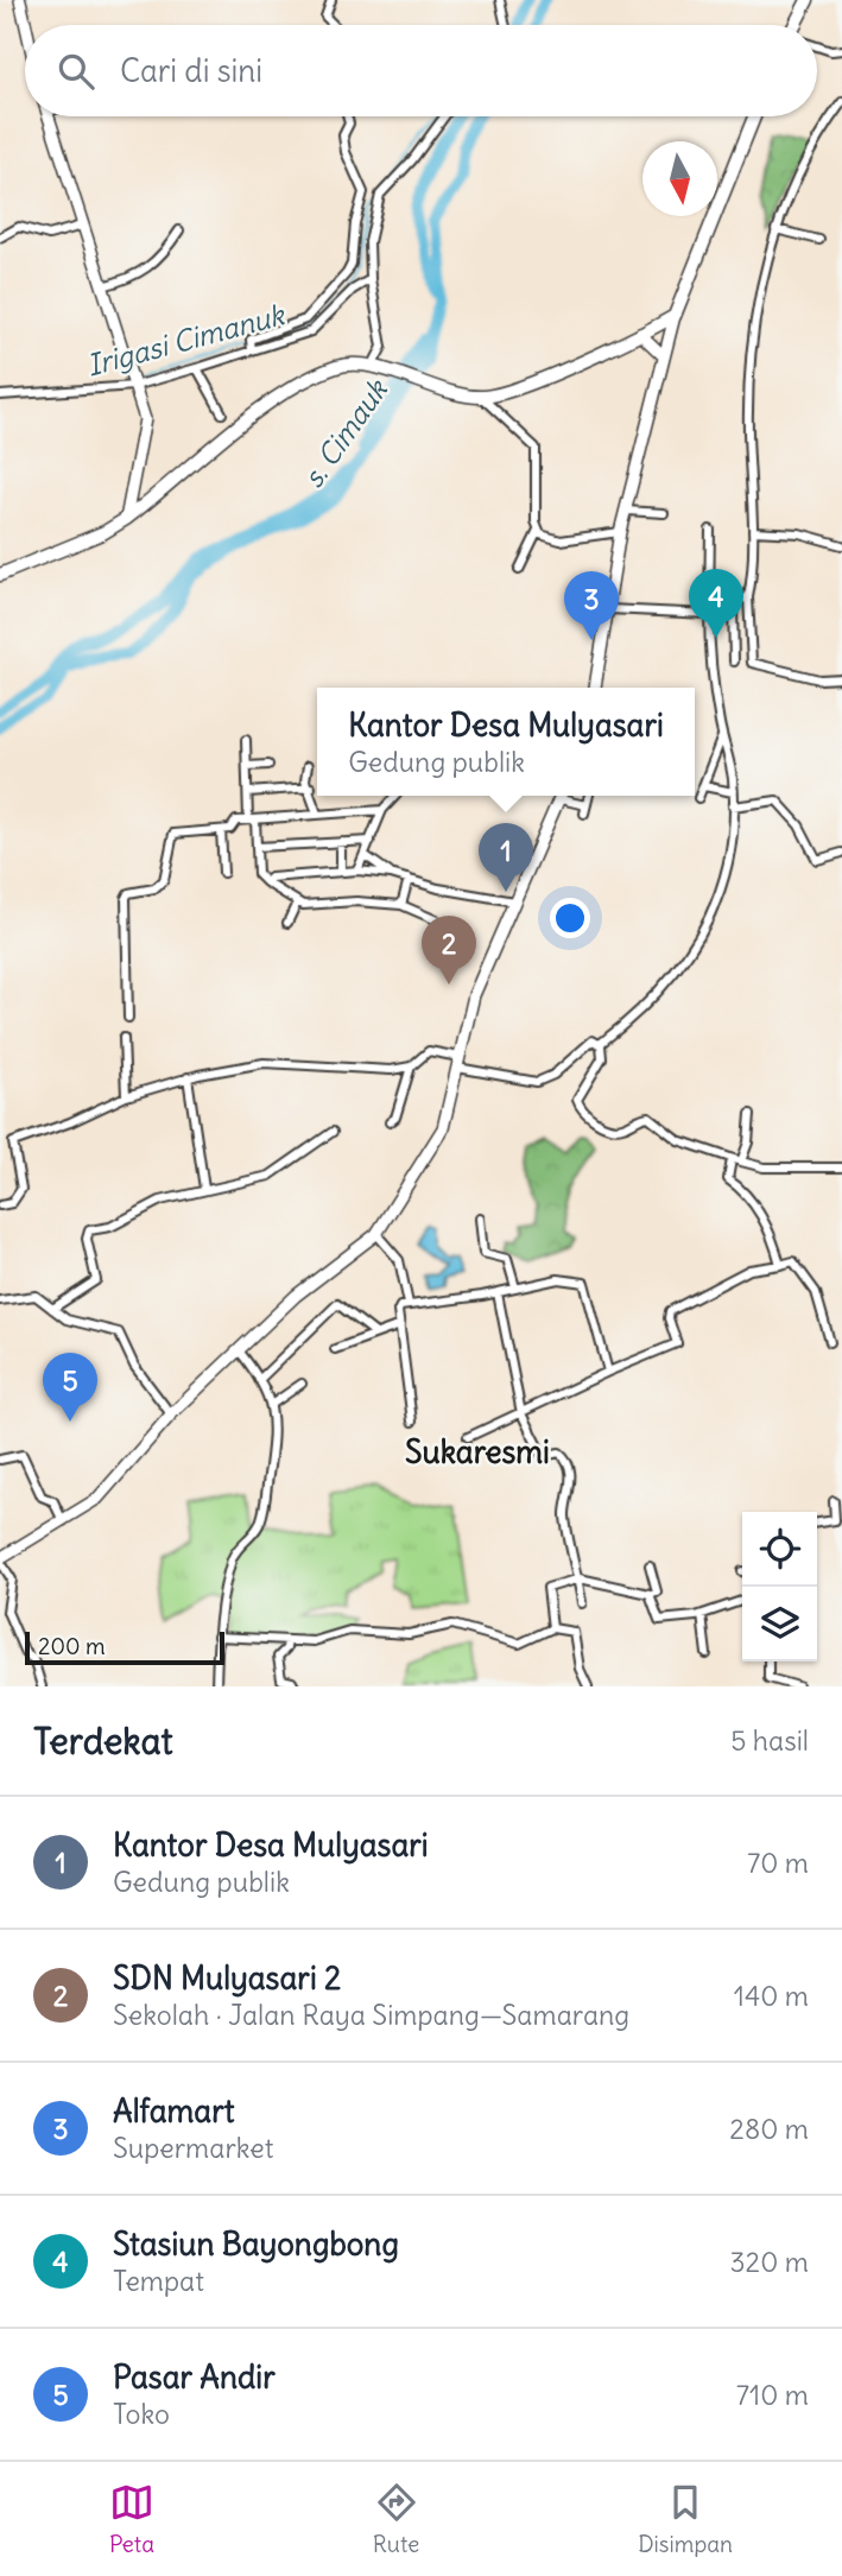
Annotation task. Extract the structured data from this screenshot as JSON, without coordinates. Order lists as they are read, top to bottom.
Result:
{
  "districts": ["Sukaresmi"],
  "water": ["Irigasi Cimanuk", "s. Cimauk"],
  "scale_bar": "200 m",
  "north": "bottom",
  "page": {
    "search": "Cari di sini",
    "pins": [
      "4",
      "3",
      "1",
      "2",
      "5"
    ],
    "popup": ["Kantor Desa Mulyasari", "Gedung publik"],
    "scale": "200 m",
    "heading": ["Terdekat", "5 hasil"],
    "list": [
      {
        "mark": "1",
        "name": "Kantor Desa Mulyasari",
        "note": "Gedung publik",
        "value": "70 m"
      },
      {
        "mark": "2",
        "name": "SDN Mulyasari 2",
        "note": "Sekolah · Jalan Raya Simpang—Samarang",
        "value": "140 m"
      },
      {
        "mark": "3",
        "name": "Alfamart",
        "note": "Supermarket",
        "value": "280 m"
      },
      {
        "mark": "4",
        "name": "Stasiun Bayongbong",
        "note": "Tempat",
        "value": "320 m"
      },
      {
        "mark": "5",
        "name": "Pasar Andir",
        "note": "Toko",
        "value": "710 m"
      }
    ],
    "nav": ["Peta", "Rute", "Disimpan"]
  }
}
